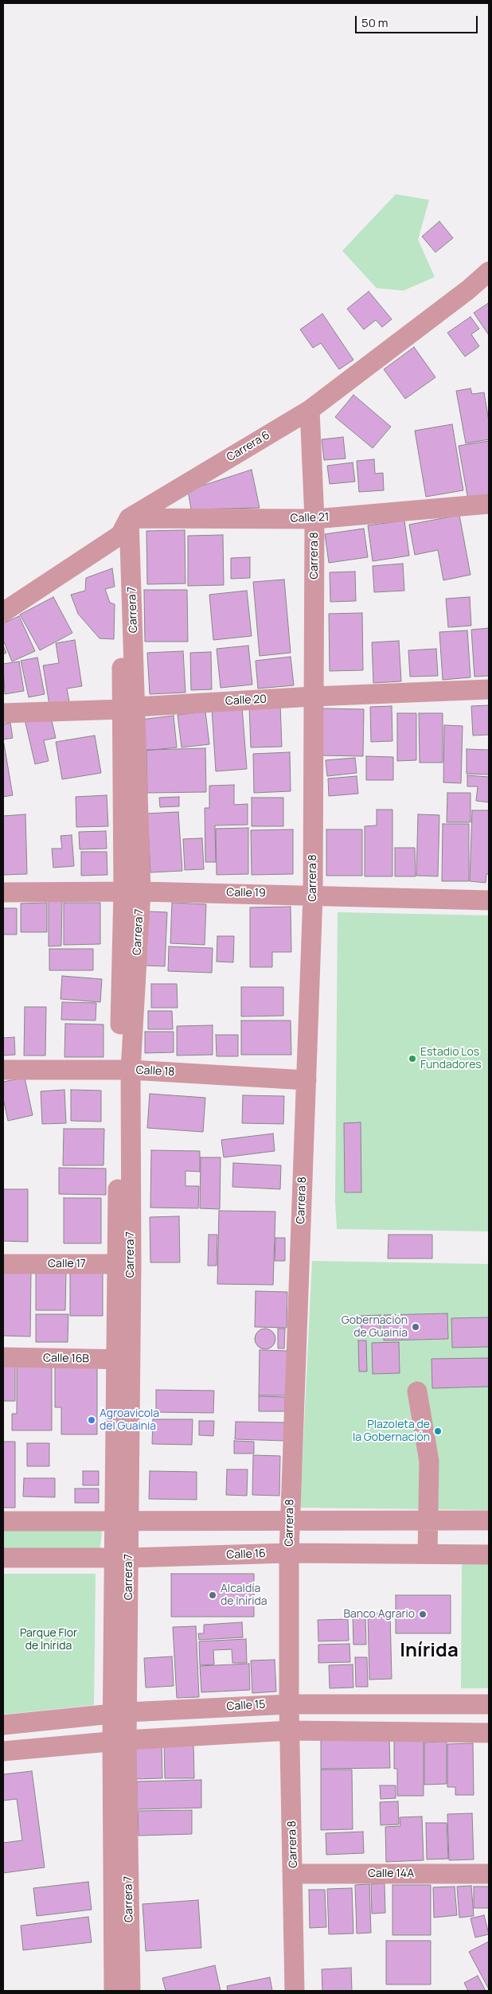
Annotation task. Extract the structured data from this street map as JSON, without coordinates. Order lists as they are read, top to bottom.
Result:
{
  "streets": {
    "street": [
      "Carrera 6",
      "Calle 21",
      "Carrera 8",
      "Carrera 7",
      "Calle 20",
      "Calle 19",
      "Calle 18",
      "Calle 17",
      "Calle 16B",
      "Calle 16",
      "Calle 15",
      "Calle 14A"
    ]
  },
  "crossings": [
    ["Carrera 6", "Calle 21"],
    ["Carrera 6", "Carrera 8"],
    ["Carrera 6", "Carrera 7"],
    ["Calle 21", "Carrera 8"],
    ["Calle 21", "Carrera 7"],
    ["Carrera 8", "Calle 20"],
    ["Carrera 8", "Calle 19"],
    ["Carrera 8", "Calle 18"],
    ["Carrera 8", "Calle 16"],
    ["Carrera 8", "Calle 15"],
    ["Carrera 8", "Calle 14A"],
    ["Carrera 7", "Calle 20"],
    ["Carrera 7", "Calle 19"],
    ["Carrera 7", "Calle 18"],
    ["Carrera 7", "Calle 17"],
    ["Carrera 7", "Calle 16B"],
    ["Carrera 7", "Calle 16"],
    ["Carrera 7", "Calle 15"]
  ],
  "districts": ["Inírida"],
  "parks": ["Parque Flor de Inírida"],
  "places": [
    "Estadio Los Fundadores",
    "Gobernación de Guainía",
    "Agroavicola del Guainia",
    "Plazoleta de la Gobernación",
    "Alcaldía de Inírida",
    "Banco Agrario"
  ],
  "scale_bar": "50 m"
}
